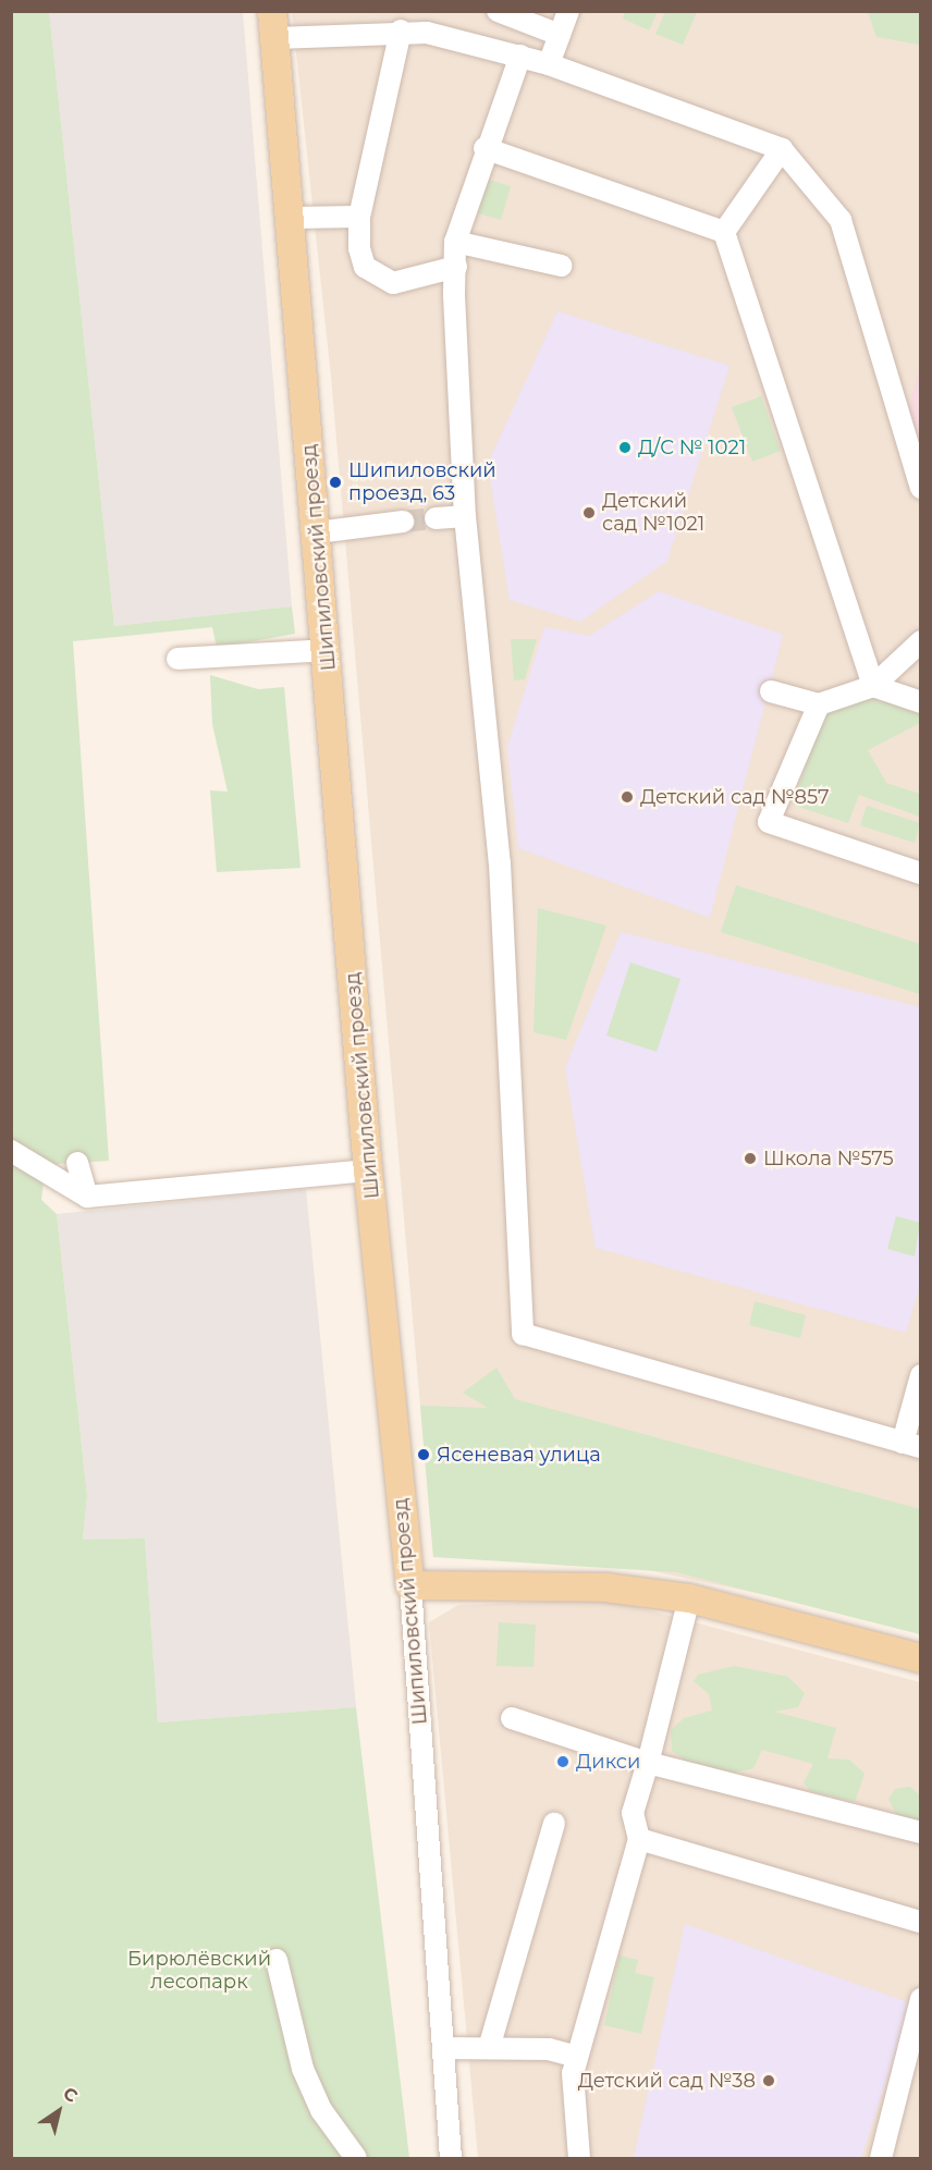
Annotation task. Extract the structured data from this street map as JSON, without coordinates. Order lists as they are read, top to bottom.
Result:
{
  "streets": {
    "main road": ["Шипиловский проезд"]
  },
  "parks": ["Бирюлёвский лесопарк"],
  "places": [
    "Д/C № 1021",
    "Шипиловский проезд, 63",
    "Детский сад №1021",
    "Детский сад №857",
    "Школа №575",
    "Ясеневая улица",
    "Дикси",
    "Детский сад №38"
  ],
  "north": "top right"
}
